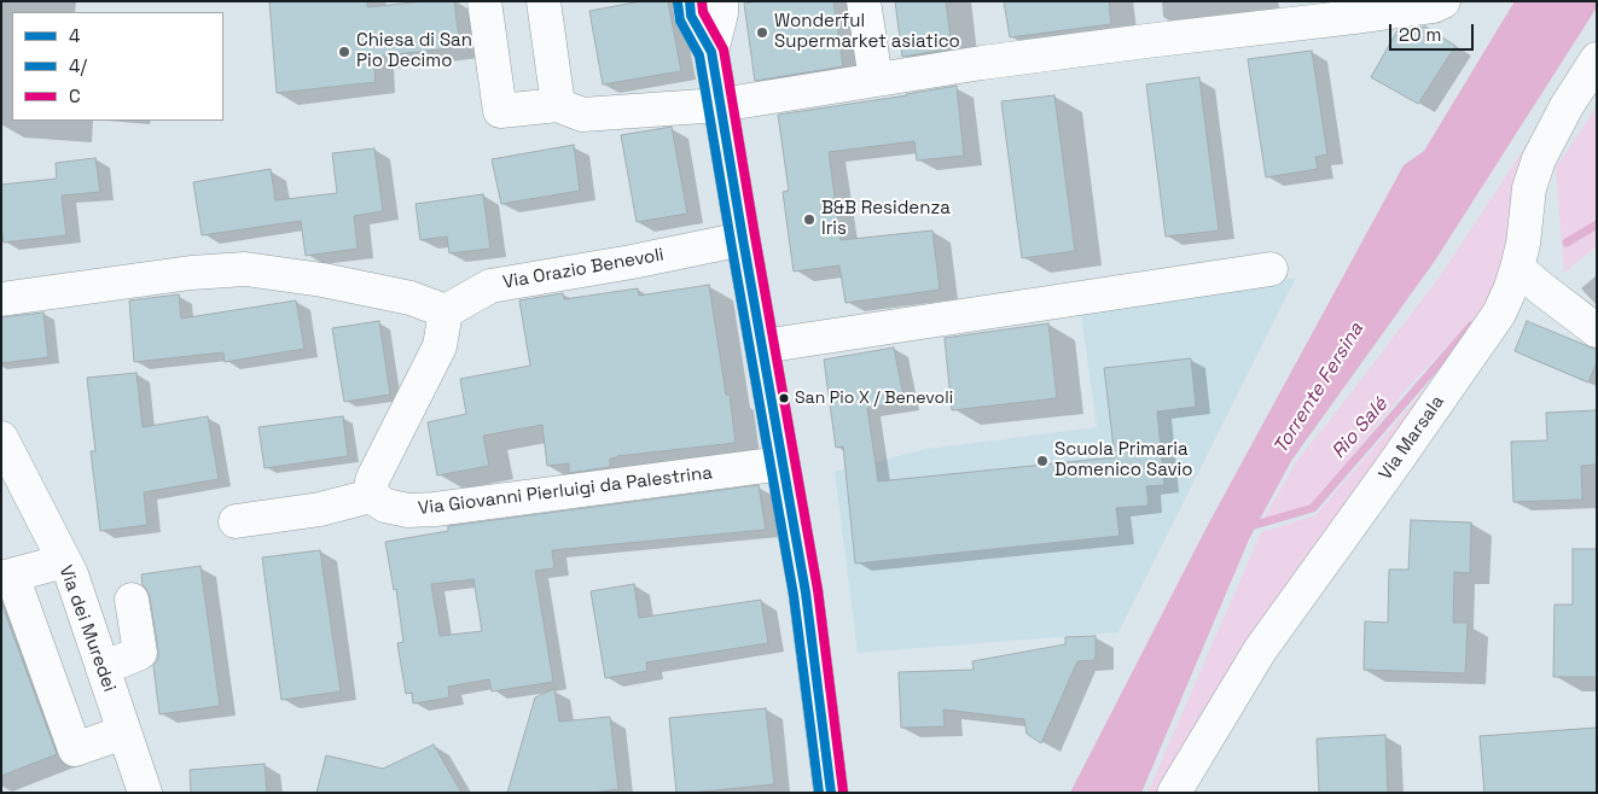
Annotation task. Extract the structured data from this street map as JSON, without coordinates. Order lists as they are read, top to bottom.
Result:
{
  "streets": {
    "street": [
      "Via Orazio Benevoli",
      "Via Marsala",
      "Via Giovanni Pierluigi da Palestrina",
      "Via dei Muredei"
    ]
  },
  "water": ["Torrente Fersina", "Rio Salé"],
  "places": [
    "Wonderful Supermarket asiatico",
    "Chiesa di San Pio Decimo",
    "B&B Residenza Iris",
    "San Pio X / Benevoli",
    "Scuola Primaria Domenico Savio"
  ],
  "lines": ["transit line 4", "transit line C", "transit line 4/"],
  "legend": ["4", "4/", "C"],
  "scale_bar": "20 m"
}
